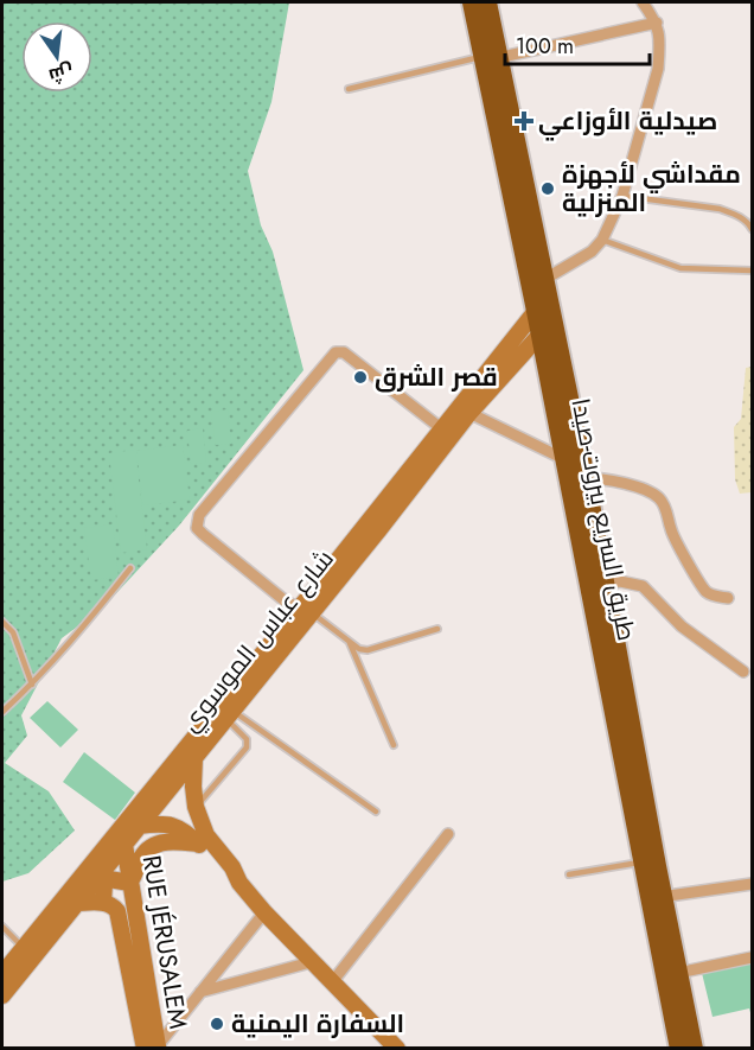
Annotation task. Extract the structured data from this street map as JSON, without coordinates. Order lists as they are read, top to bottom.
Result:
{
  "streets": {
    "highway": ["طريق السريع بيروت-صيدا"],
    "street": ["شارع عباس الموسوي", "RUE JÉRUSALEM"]
  },
  "crossings": [
    ["طريق السريع بيروت-صيدا", "شارع عباس الموسوي"],
    ["شارع عباس الموسوي", "RUE JÉRUSALEM"]
  ],
  "places": {
    "health": ["صيدلية الأوزاعي"],
    "other": ["مقداشي لأجهزة المنزلية", "قصر الشرق", "السفارة اليمنية"]
  },
  "scale_bar": "100 m",
  "north": "bottom"
}
